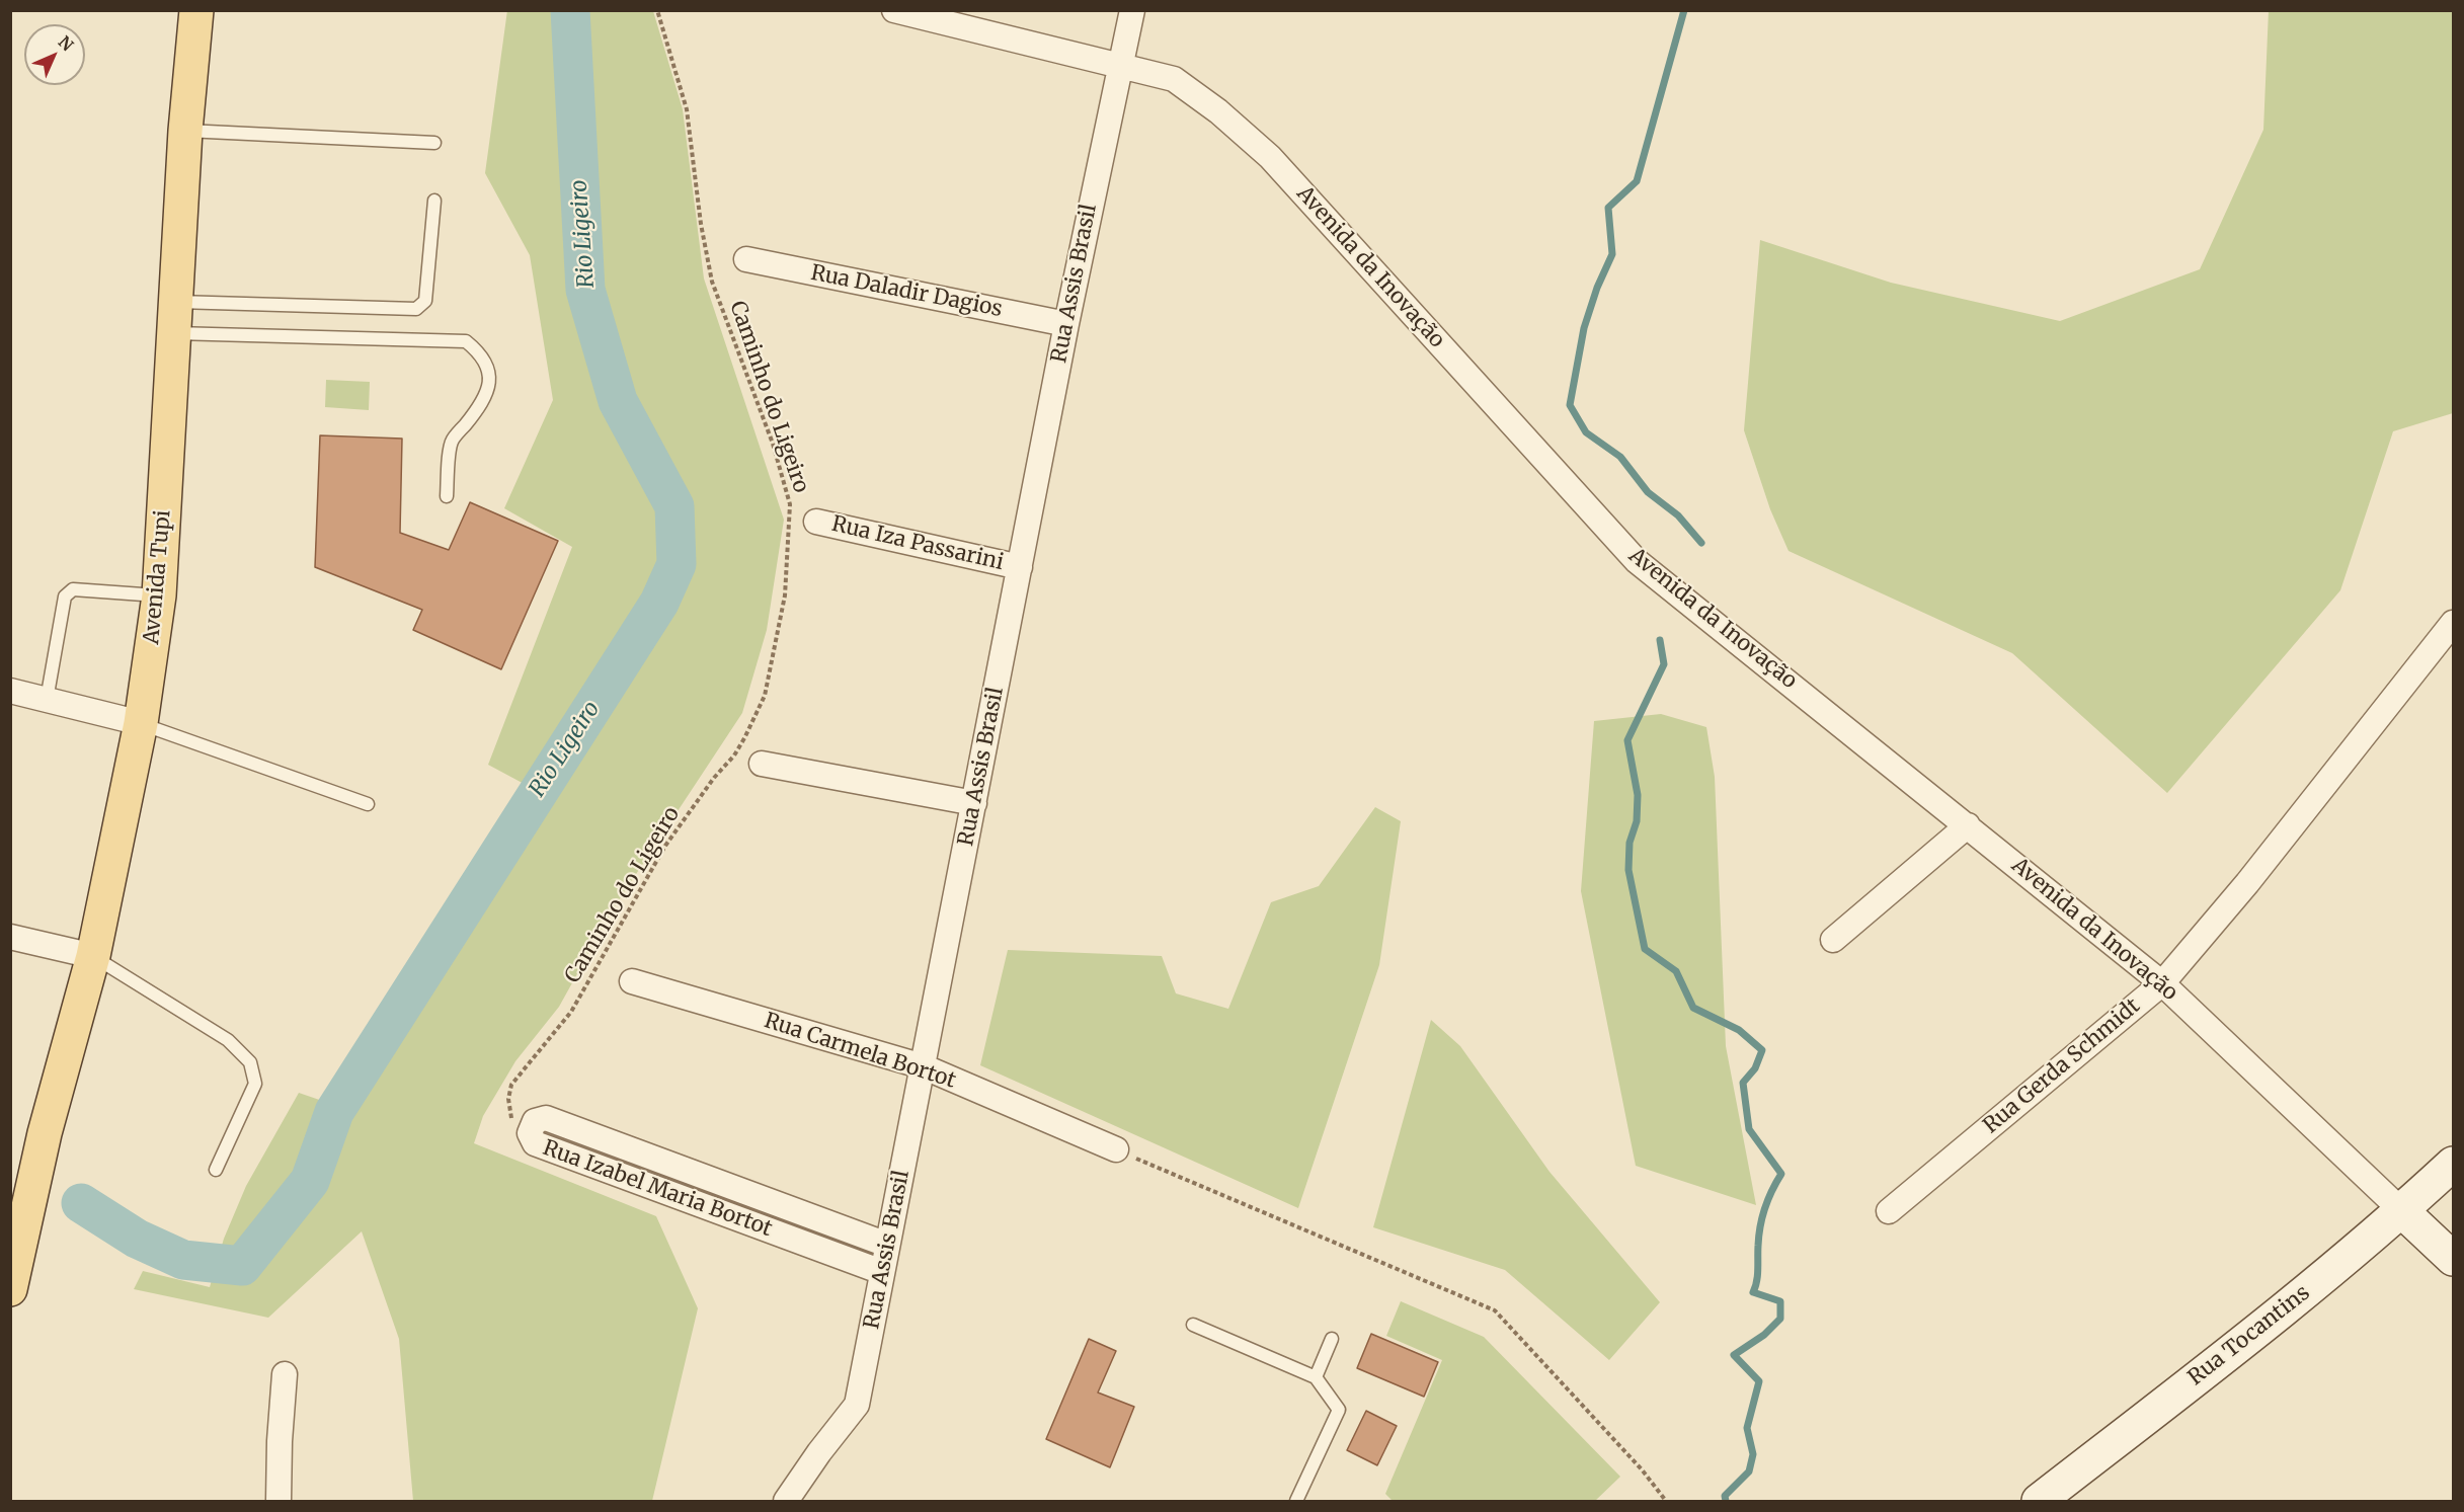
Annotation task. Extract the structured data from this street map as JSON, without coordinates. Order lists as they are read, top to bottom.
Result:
{
  "streets": {
    "main road": ["Avenida da Inovação", "Avenida Tupi", "Rua Tocantins"],
    "street": [
      "Rua Assis Brasil",
      "Rua Daladir Dagios",
      "Rua Iza Passarini",
      "Rua Carmela Bortot",
      "Rua Gerda Schmidt",
      "Rua Izabel Maria Bortot"
    ],
    "path": ["Caminho do Ligeiro"]
  },
  "crossings": [
    ["Avenida da Inovação", "Rua Assis Brasil"],
    ["Avenida da Inovação", "Rua Gerda Schmidt"],
    ["Avenida da Inovação", "Rua Tocantins"],
    ["Rua Assis Brasil", "Rua Daladir Dagios"],
    ["Rua Assis Brasil", "Rua Iza Passarini"],
    ["Rua Assis Brasil", "Rua Carmela Bortot"],
    ["Rua Assis Brasil", "Rua Izabel Maria Bortot"],
    ["Caminho do Ligeiro", "Rua Izabel Maria Bortot"]
  ],
  "water": ["Rio Ligeiro"],
  "north": "top right"
}
